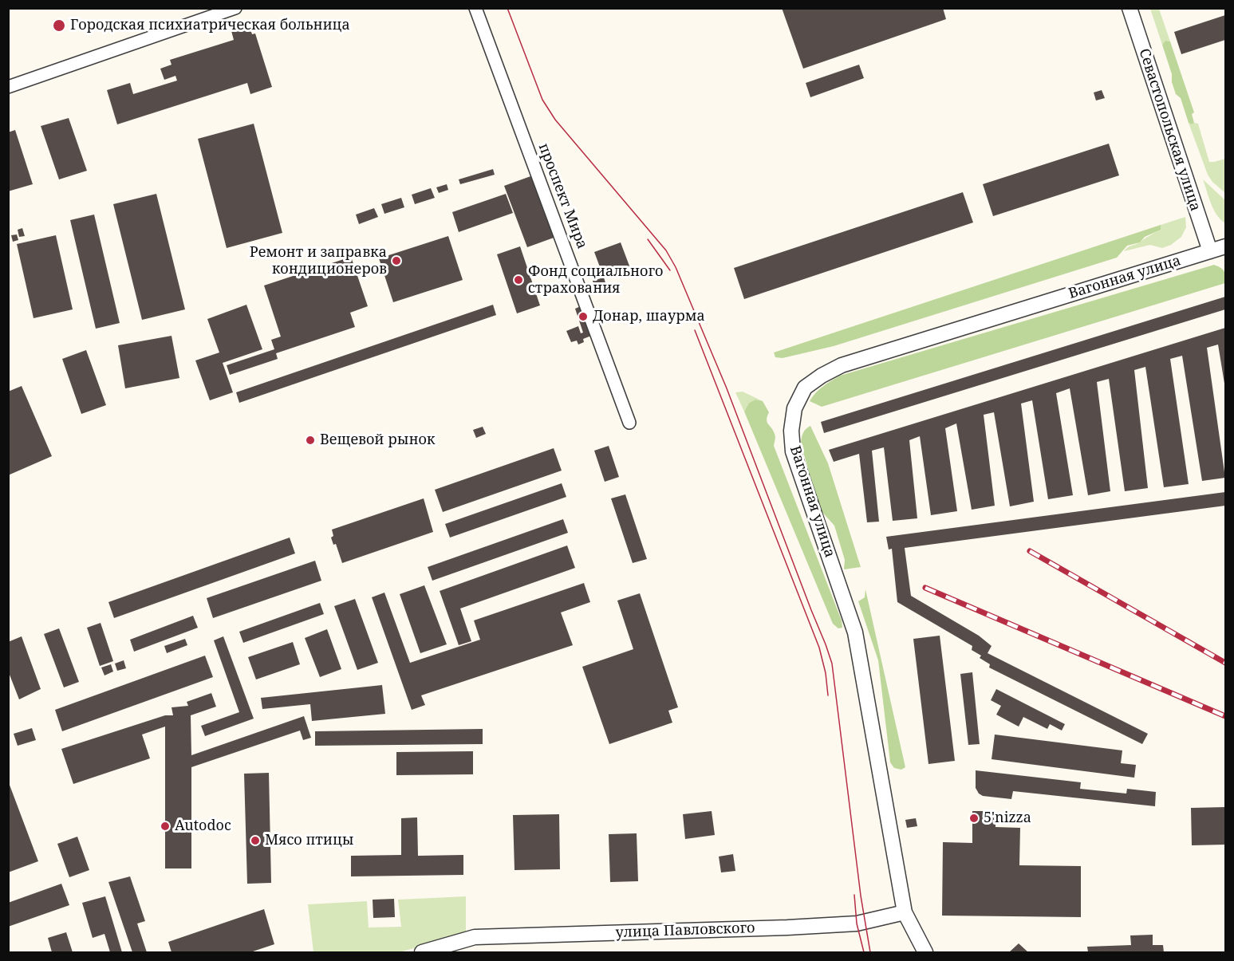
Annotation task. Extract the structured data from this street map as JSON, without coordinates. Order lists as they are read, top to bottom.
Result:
{
  "streets": {
    "street": [
      "Севастопольская улица",
      "проспект Мира",
      "Вагонная улица",
      "улица Павловского"
    ]
  },
  "crossings": [
    ["Севастопольская улица", "Вагонная улица"],
    ["Вагонная улица", "улица Павловского"]
  ],
  "places": [
    "Городская психиатрическая больница",
    "Ремонт и заправка кондиционеров",
    "Фонд социального страхования",
    "Донар, шаурма",
    "Вещевой рынок",
    "5'nizza",
    "Autodoc",
    "Мясо птицы"
  ]
}
